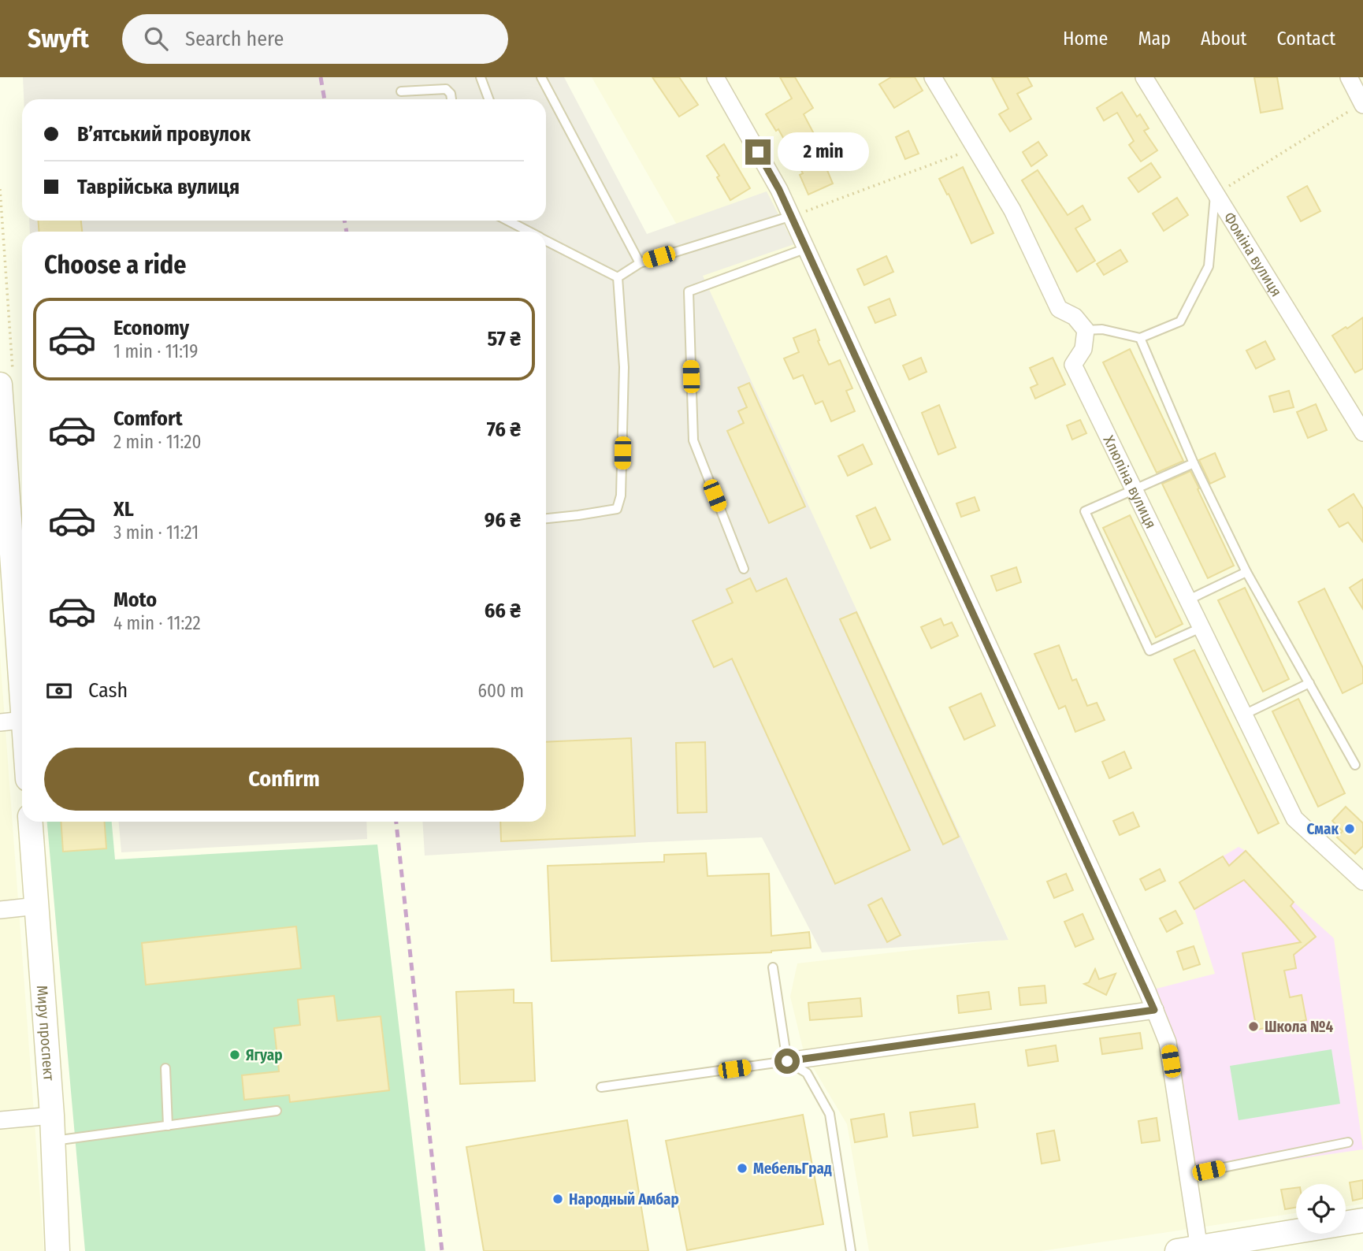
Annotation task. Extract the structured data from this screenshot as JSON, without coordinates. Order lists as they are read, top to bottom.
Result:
{
  "streets": {
    "main road": ["Миру проспект"],
    "street": ["Фоміна вулиця", "Хлюпіна вулиця"]
  },
  "places": [
    "Смак",
    "Школа №4",
    "Ягуар",
    "МебельГрад",
    "Народный Амбар"
  ],
  "page": {
    "header": "Swyft",
    "search": "Search here",
    "nav": [
      "Home",
      "Map",
      "About",
      "Contact"
    ],
    "banner": ["В’ятський провулок", "Таврійська вулиця"],
    "bubble": "2 min",
    "heading": "Choose a ride",
    "list": [
      {
        "name": "Economy",
        "note": "1 min · 11:19",
        "value": "57 ₴"
      },
      {
        "name": "Comfort",
        "note": "2 min · 11:20",
        "value": "76 ₴"
      },
      {
        "name": "XL",
        "note": "3 min · 11:21",
        "value": "96 ₴"
      },
      {
        "name": "Moto",
        "note": "4 min · 11:22",
        "value": "66 ₴"
      }
    ],
    "pay": ["Cash", "600 m"],
    "buttons": "Confirm"
  }
}
